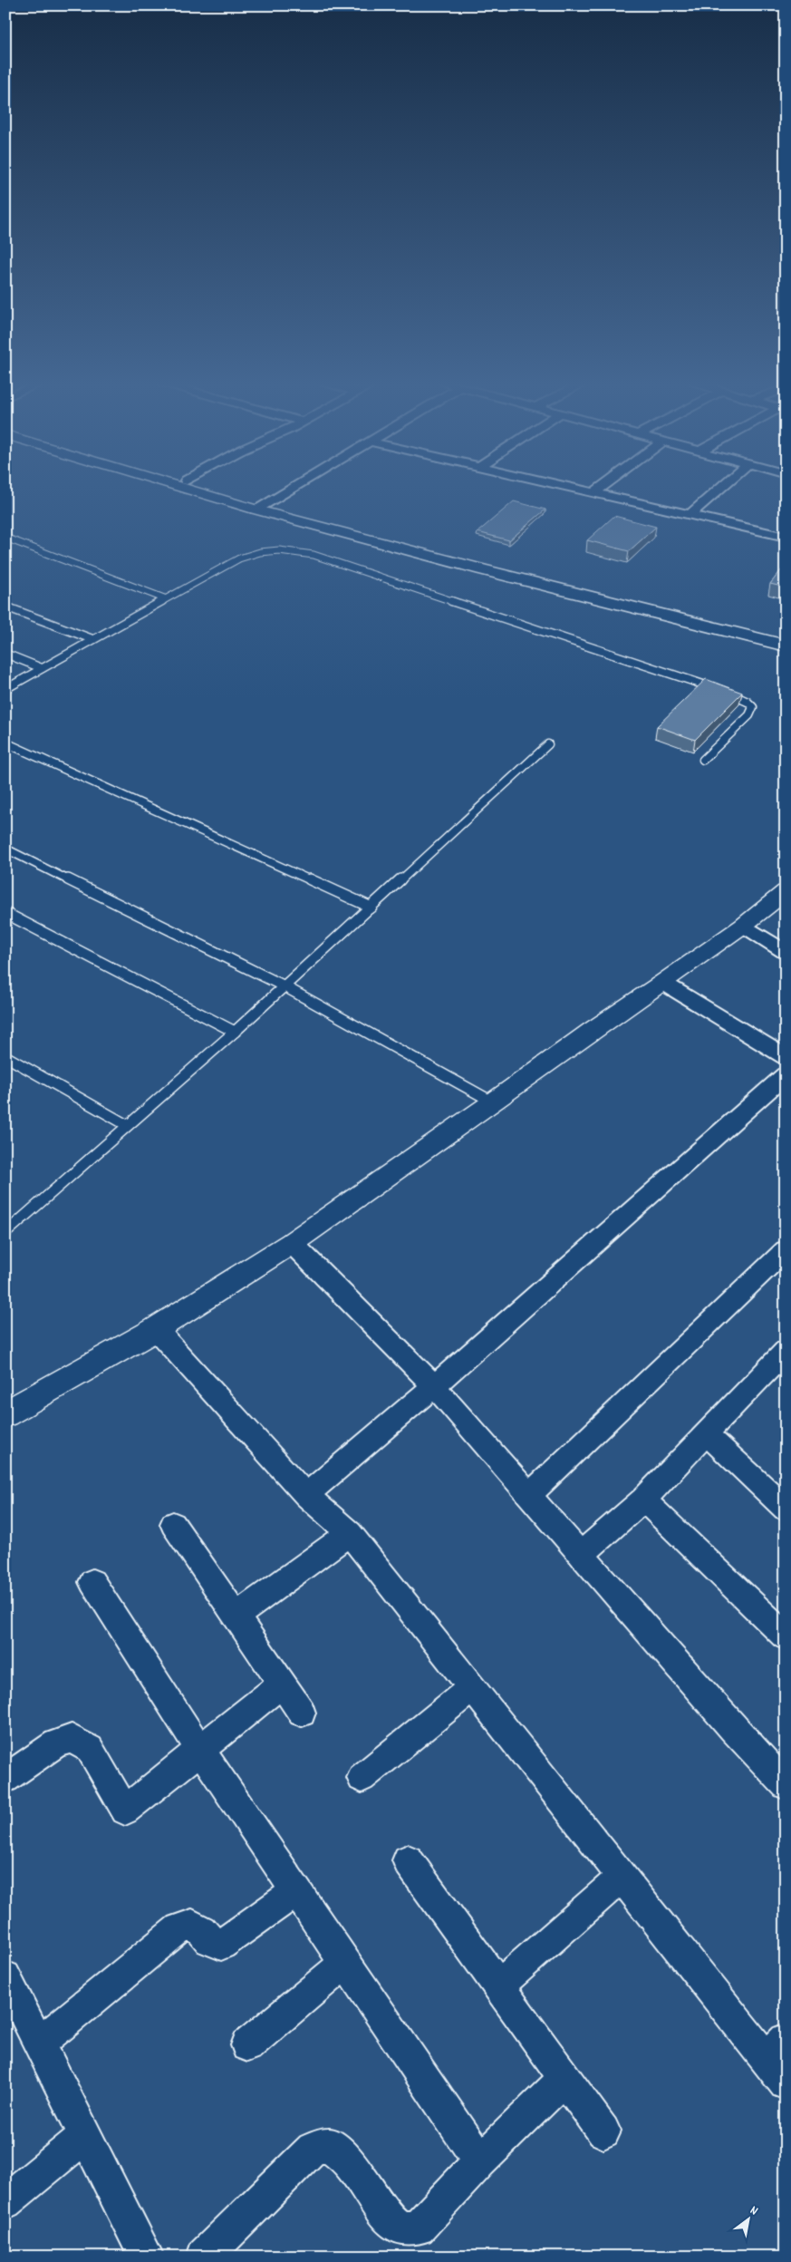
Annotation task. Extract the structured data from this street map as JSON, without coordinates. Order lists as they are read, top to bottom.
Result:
{
  "north": "top right"
}
